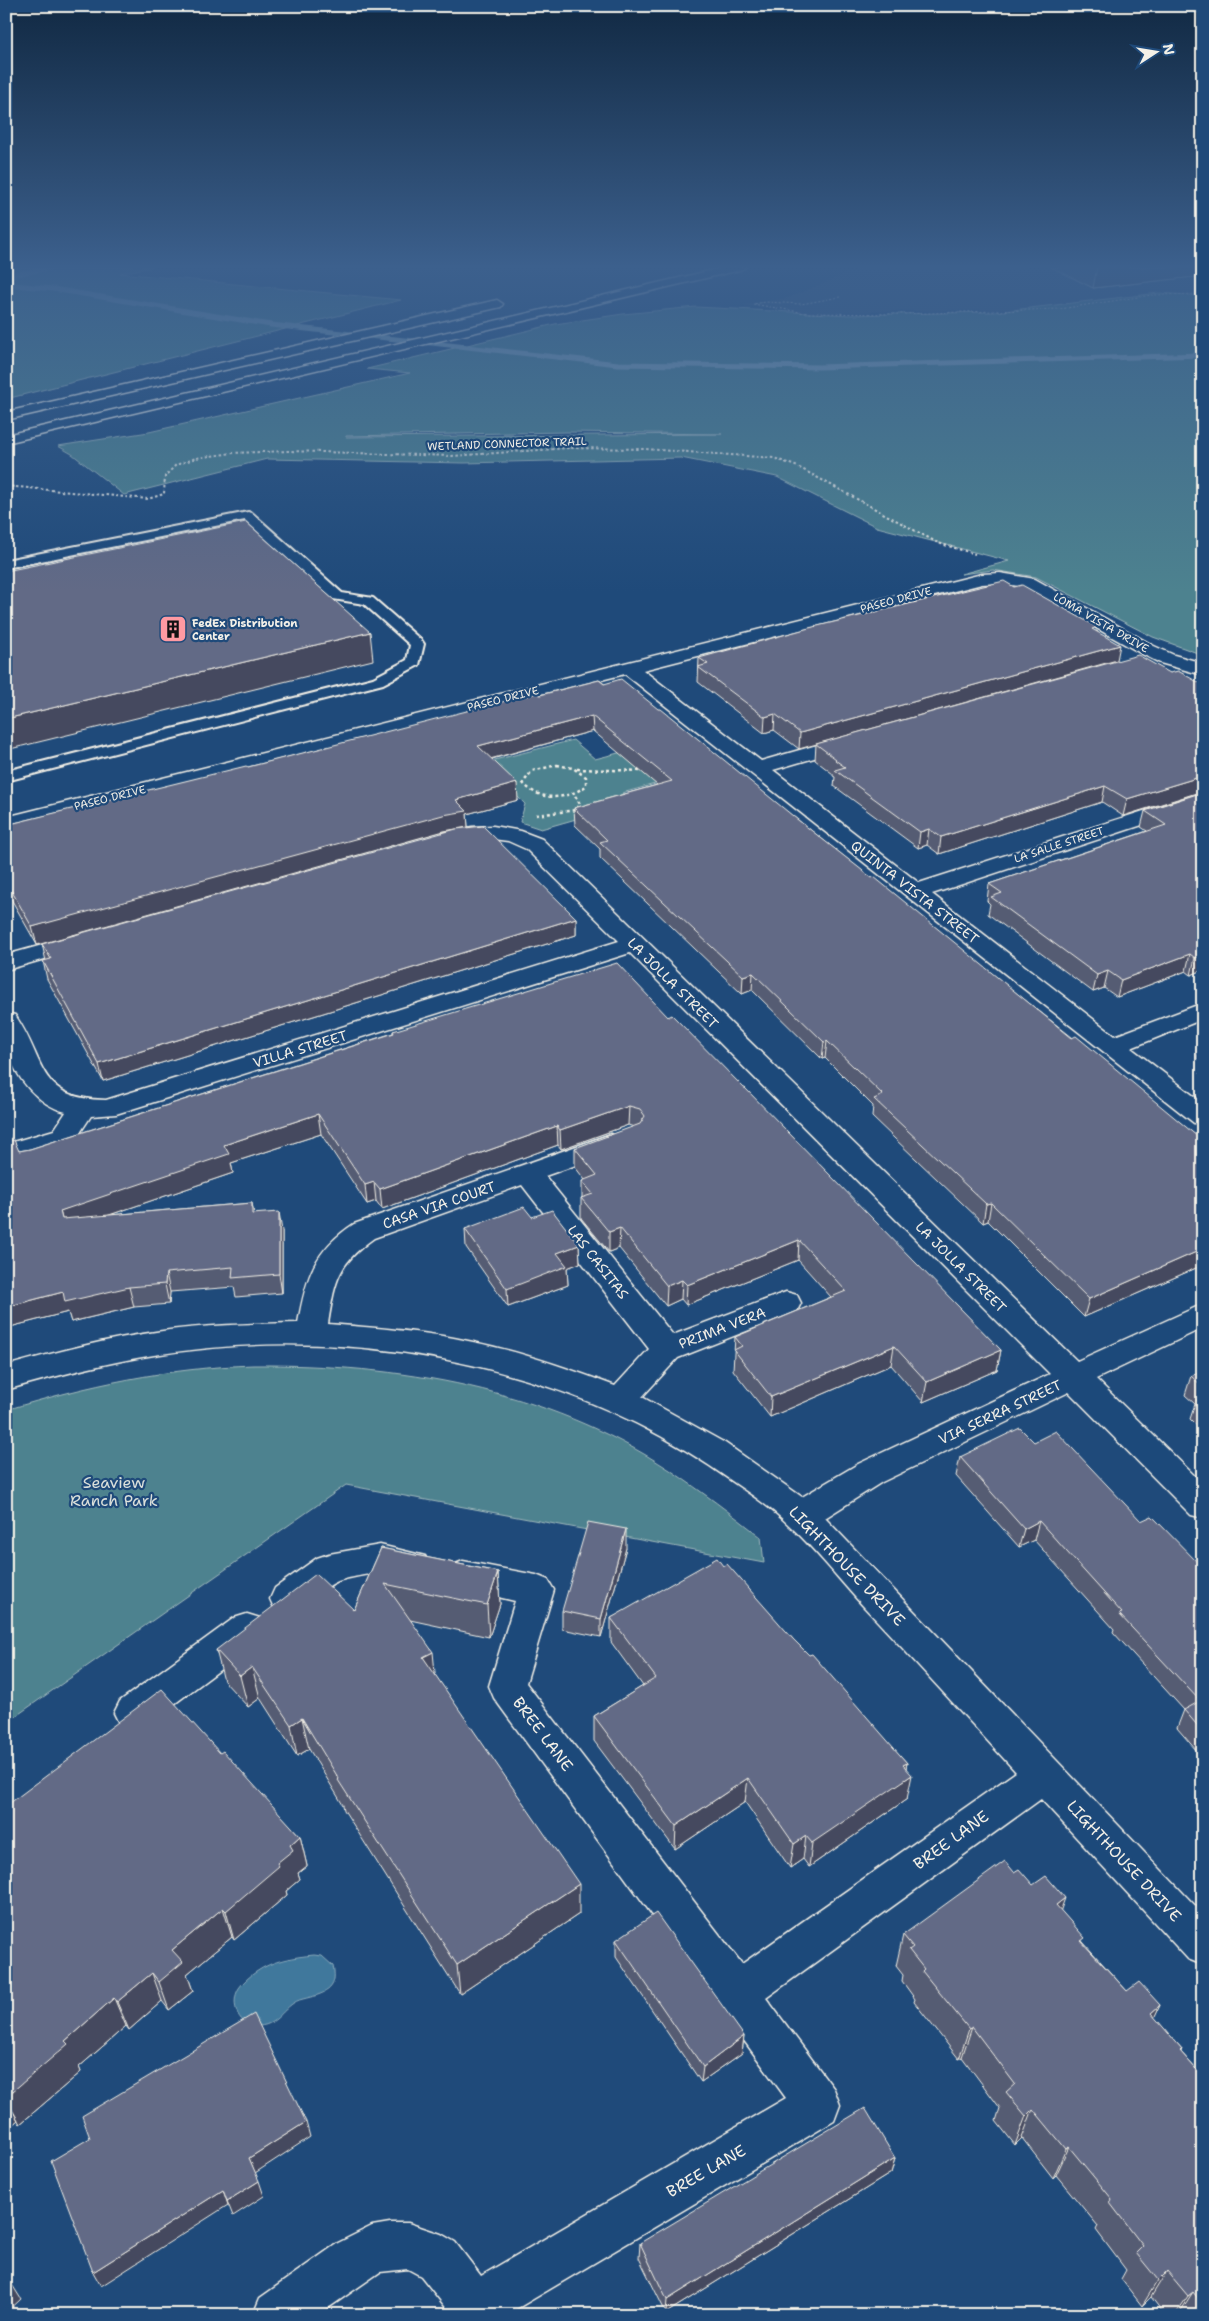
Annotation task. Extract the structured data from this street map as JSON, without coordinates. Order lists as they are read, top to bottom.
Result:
{
  "streets": {
    "main road": [
      "PASEO DRIVE",
      "LOMA VISTA DRIVE",
      "LA SALLE STREET",
      "QUINTA VISTA STREET",
      "LA JOLLA STREET",
      "VILLA STREET",
      "CASA VIA COURT",
      "LAS CASITAS",
      "PRIMA VERA",
      "VIA SERRA STREET",
      "LIGHTHOUSE DRIVE",
      "BREE LANE"
    ],
    "path": ["WETLAND CONNECTOR TRAIL"]
  },
  "crossings": [
    ["WETLAND CONNECTOR TRAIL", "PASEO DRIVE"],
    ["WETLAND CONNECTOR TRAIL", "LOMA VISTA DRIVE"],
    ["PASEO DRIVE", "LOMA VISTA DRIVE"],
    ["PASEO DRIVE", "QUINTA VISTA STREET"],
    ["LA SALLE STREET", "QUINTA VISTA STREET"],
    ["LA JOLLA STREET", "VILLA STREET"],
    ["LA JOLLA STREET", "VIA SERRA STREET"],
    ["CASA VIA COURT", "LAS CASITAS"],
    ["CASA VIA COURT", "LIGHTHOUSE DRIVE"],
    ["LAS CASITAS", "PRIMA VERA"],
    ["PRIMA VERA", "LIGHTHOUSE DRIVE"],
    ["VIA SERRA STREET", "LIGHTHOUSE DRIVE"],
    ["LIGHTHOUSE DRIVE", "BREE LANE"]
  ],
  "parks": ["Seaview Ranch Park"],
  "places": {
    "building": ["FedEx Distribution Center"]
  },
  "north": "right"
}
